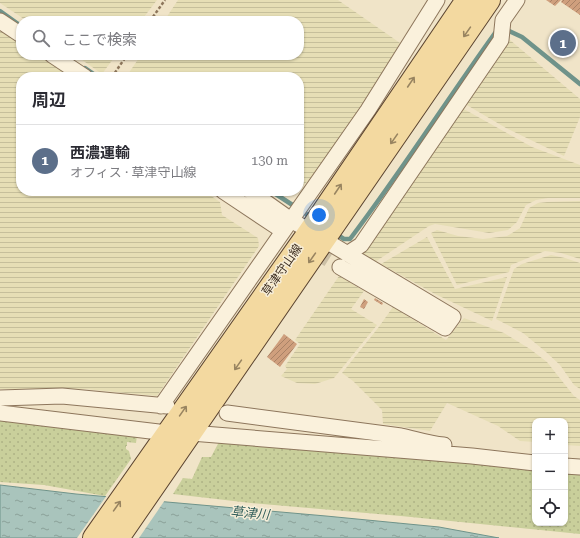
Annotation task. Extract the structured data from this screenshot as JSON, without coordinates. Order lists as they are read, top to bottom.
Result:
{
  "streets": {
    "main road": ["草津守山線"]
  },
  "water": ["草津川"],
  "page": {
    "search": "ここで検索",
    "pins": "1",
    "heading": "周辺",
    "list": [
      {
        "mark": "1",
        "name": "西濃運輸",
        "note": "オフィス · 草津守山線",
        "value": "130 m"
      }
    ],
    "map_buttons": ["+", "−"]
  }
}
